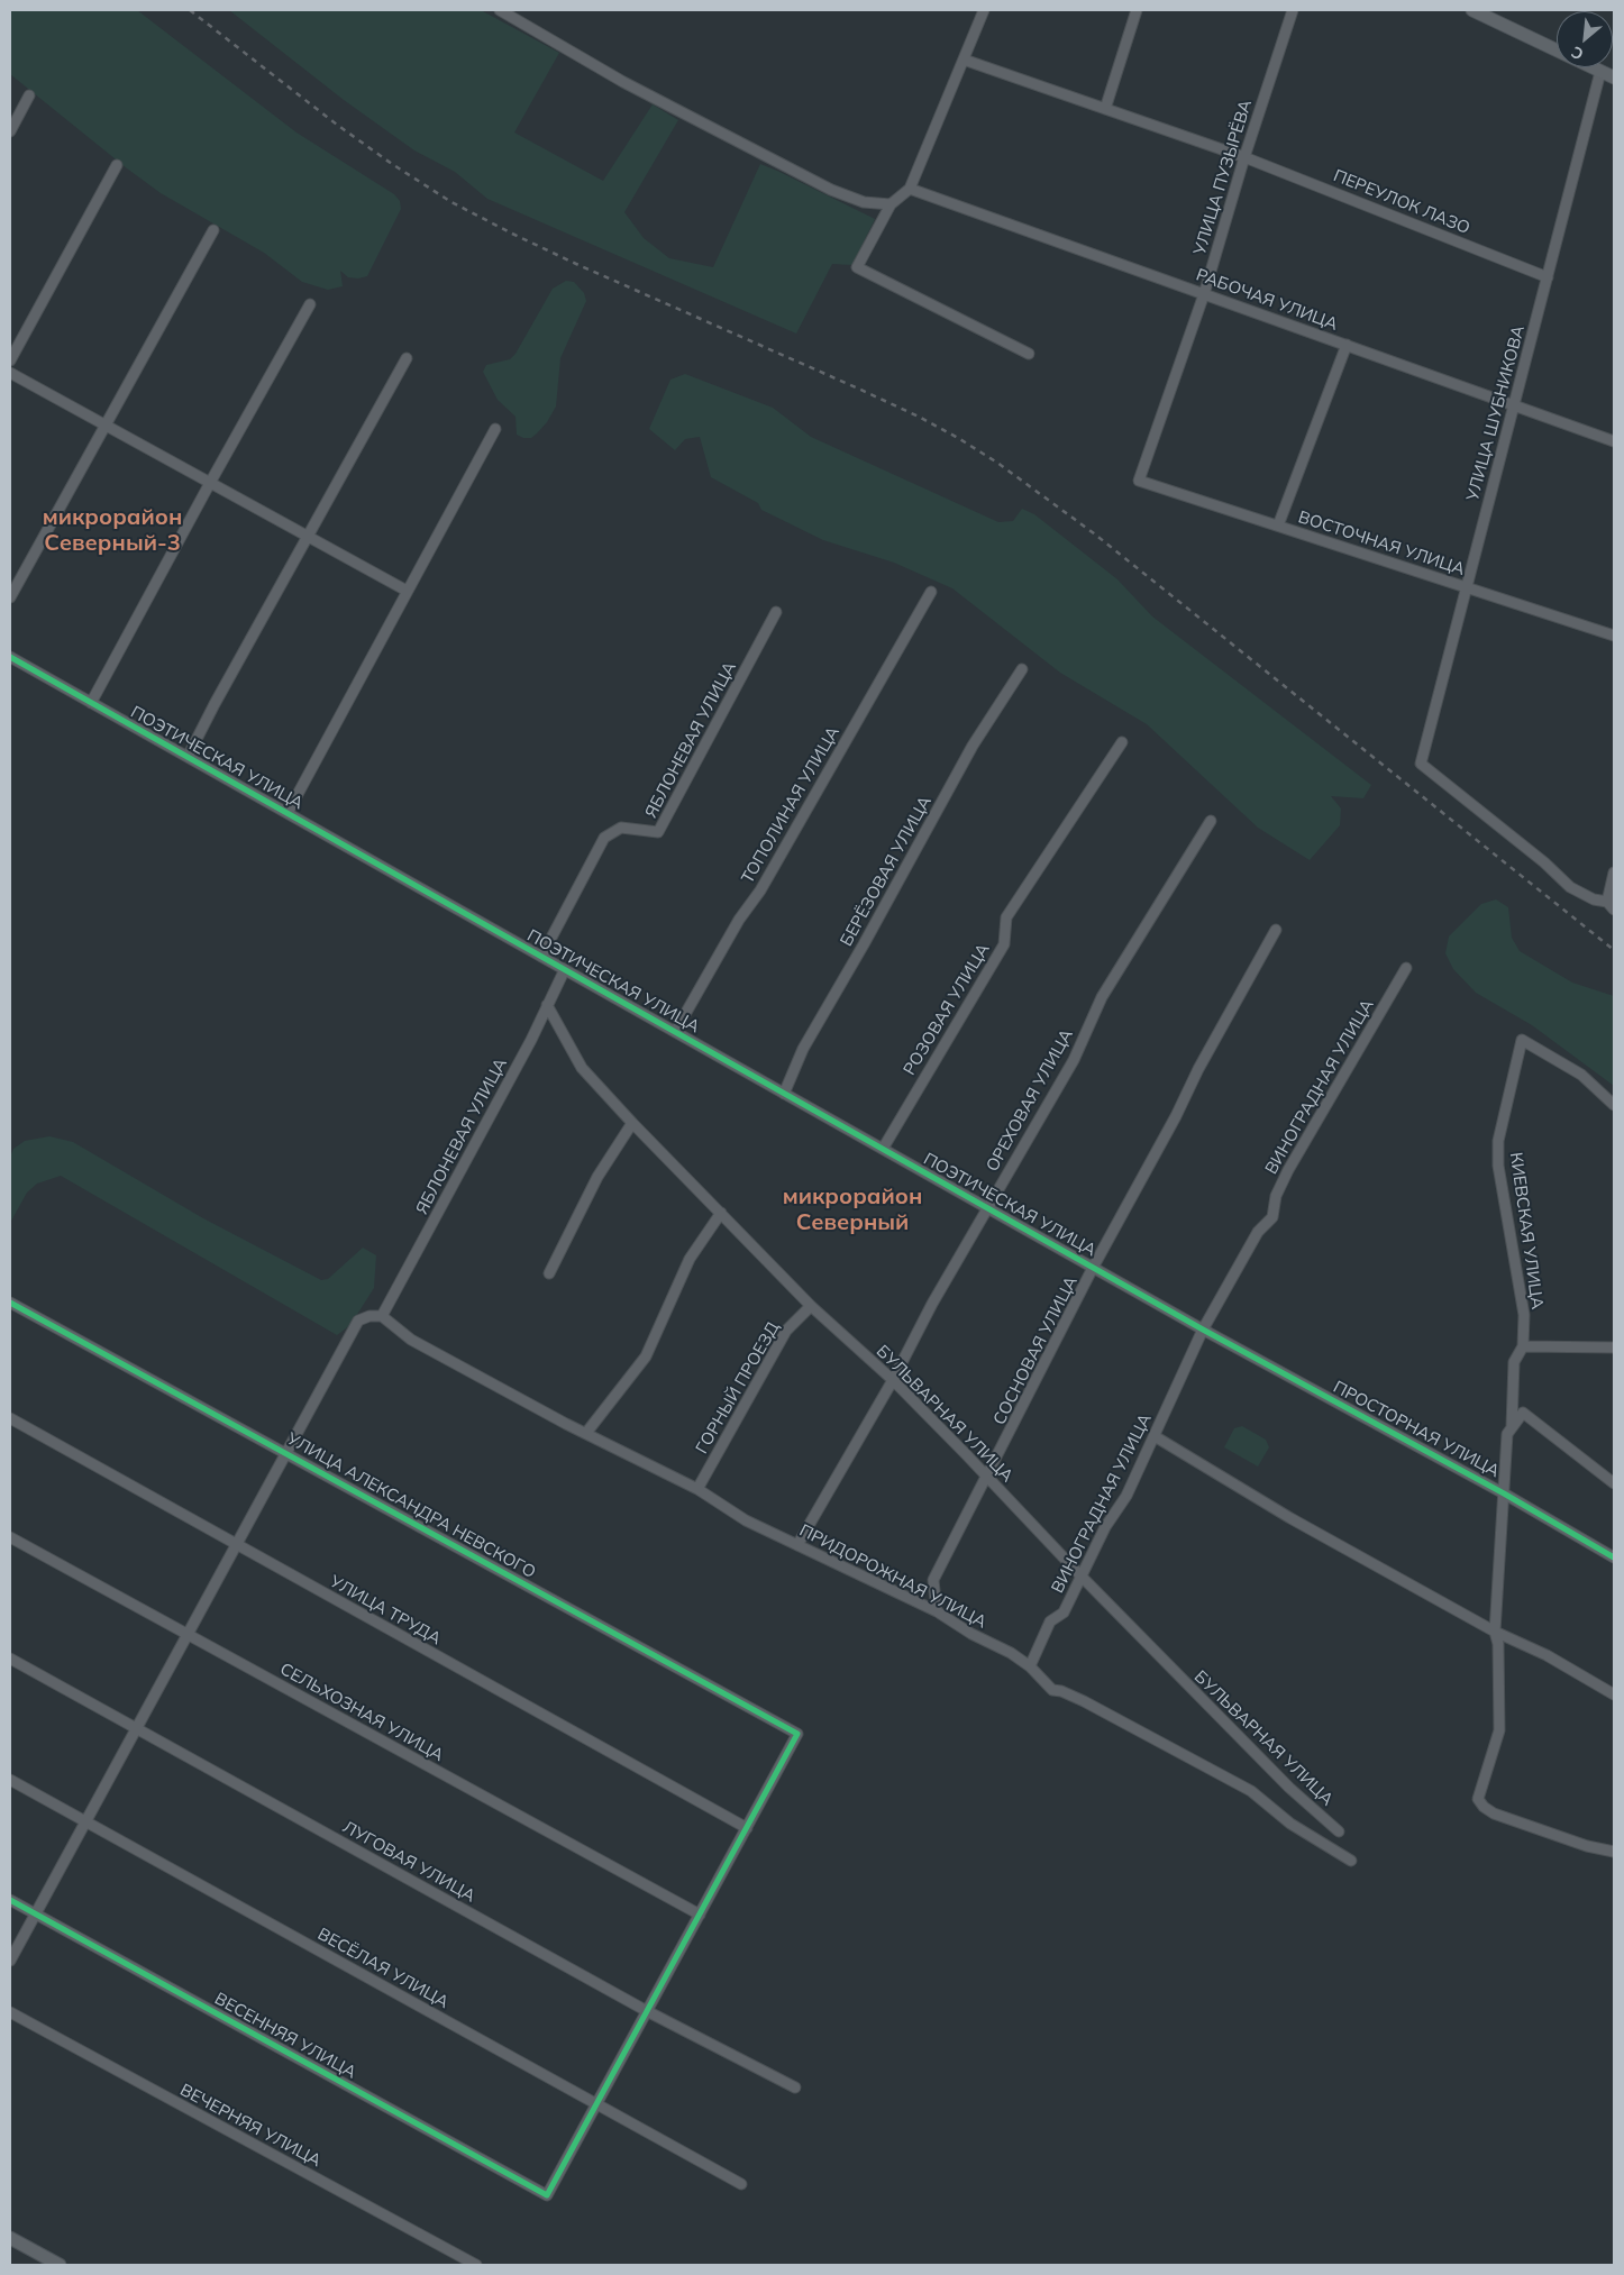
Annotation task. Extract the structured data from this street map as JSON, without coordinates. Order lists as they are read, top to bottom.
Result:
{
  "streets": {
    "street": [
      "УЛИЦА ПУЗЫРЁВА",
      "ПЕРЕУЛОК ЛАЗО",
      "РАБОЧАЯ УЛИЦА",
      "УЛИЦА ШУБНИКОВА",
      "ВОСТОЧНАЯ УЛИЦА",
      "ЯБЛОНЕВАЯ УЛИЦА",
      "ПОЭТИЧЕСКАЯ УЛИЦА",
      "ТОПОЛИНАЯ УЛИЦА",
      "БЕРЁЗОВАЯ УЛИЦА",
      "РОЗОВАЯ УЛИЦА",
      "ВИНОГРАДНАЯ УЛИЦА",
      "ОРЕХОВАЯ УЛИЦА",
      "КИЕВСКАЯ УЛИЦА",
      "СОСНОВАЯ УЛИЦА",
      "ГОРНЫЙ ПРОЕЗД",
      "БУЛЬВАРНАЯ УЛИЦА",
      "ПРОСТОРНАЯ УЛИЦА",
      "УЛИЦА АЛЕКСАНДРА НЕВСКОГО",
      "ПРИДОРОЖНАЯ УЛИЦА",
      "УЛИЦА ТРУДА",
      "СЕЛЬХОЗНАЯ УЛИЦА",
      "ЛУГОВАЯ УЛИЦА",
      "ВЕСЁЛАЯ УЛИЦА",
      "ВЕСЕННЯЯ УЛИЦА",
      "ВЕЧЕРНЯЯ УЛИЦА"
    ]
  },
  "crossings": [
    ["УЛИЦА ПУЗЫРЁВА", "ПЕРЕУЛОК ЛАЗО"],
    ["УЛИЦА ПУЗЫРЁВА", "РАБОЧАЯ УЛИЦА"],
    ["УЛИЦА ПУЗЫРЁВА", "ВОСТОЧНАЯ УЛИЦА"],
    ["ПЕРЕУЛОК ЛАЗО", "УЛИЦА ШУБНИКОВА"],
    ["РАБОЧАЯ УЛИЦА", "УЛИЦА ШУБНИКОВА"],
    ["УЛИЦА ШУБНИКОВА", "ВОСТОЧНАЯ УЛИЦА"],
    ["ЯБЛОНЕВАЯ УЛИЦА", "ПОЭТИЧЕСКАЯ УЛИЦА"],
    ["ЯБЛОНЕВАЯ УЛИЦА", "БУЛЬВАРНАЯ УЛИЦА"],
    ["ЯБЛОНЕВАЯ УЛИЦА", "ПРИДОРОЖНАЯ УЛИЦА"],
    ["ПОЭТИЧЕСКАЯ УЛИЦА", "ТОПОЛИНАЯ УЛИЦА"],
    ["ПОЭТИЧЕСКАЯ УЛИЦА", "БЕРЁЗОВАЯ УЛИЦА"],
    ["ПОЭТИЧЕСКАЯ УЛИЦА", "РОЗОВАЯ УЛИЦА"],
    ["ПОЭТИЧЕСКАЯ УЛИЦА", "ВИНОГРАДНАЯ УЛИЦА"],
    ["ПОЭТИЧЕСКАЯ УЛИЦА", "ОРЕХОВАЯ УЛИЦА"],
    ["ПОЭТИЧЕСКАЯ УЛИЦА", "СОСНОВАЯ УЛИЦА"],
    ["ПОЭТИЧЕСКАЯ УЛИЦА", "ПРОСТОРНАЯ УЛИЦА"],
    ["ВИНОГРАДНАЯ УЛИЦА", "БУЛЬВАРНАЯ УЛИЦА"],
    ["ВИНОГРАДНАЯ УЛИЦА", "ПРОСТОРНАЯ УЛИЦА"],
    ["ВИНОГРАДНАЯ УЛИЦА", "ПРИДОРОЖНАЯ УЛИЦА"],
    ["ОРЕХОВАЯ УЛИЦА", "БУЛЬВАРНАЯ УЛИЦА"],
    ["ОРЕХОВАЯ УЛИЦА", "ПРИДОРОЖНАЯ УЛИЦА"],
    ["КИЕВСКАЯ УЛИЦА", "ПРОСТОРНАЯ УЛИЦА"],
    ["СОСНОВАЯ УЛИЦА", "БУЛЬВАРНАЯ УЛИЦА"],
    ["СОСНОВАЯ УЛИЦА", "ПРИДОРОЖНАЯ УЛИЦА"],
    ["ГОРНЫЙ ПРОЕЗД", "БУЛЬВАРНАЯ УЛИЦА"],
    ["ГОРНЫЙ ПРОЕЗД", "ПРИДОРОЖНАЯ УЛИЦА"],
    ["УЛИЦА АЛЕКСАНДРА НЕВСКОГО", "УЛИЦА ТРУДА"],
    ["ВЕСЁЛАЯ УЛИЦА", "ВЕСЕННЯЯ УЛИЦА"]
  ],
  "districts": ["микрорайон Северный-3", "микрорайон Северный"],
  "north": "bottom left"
}
